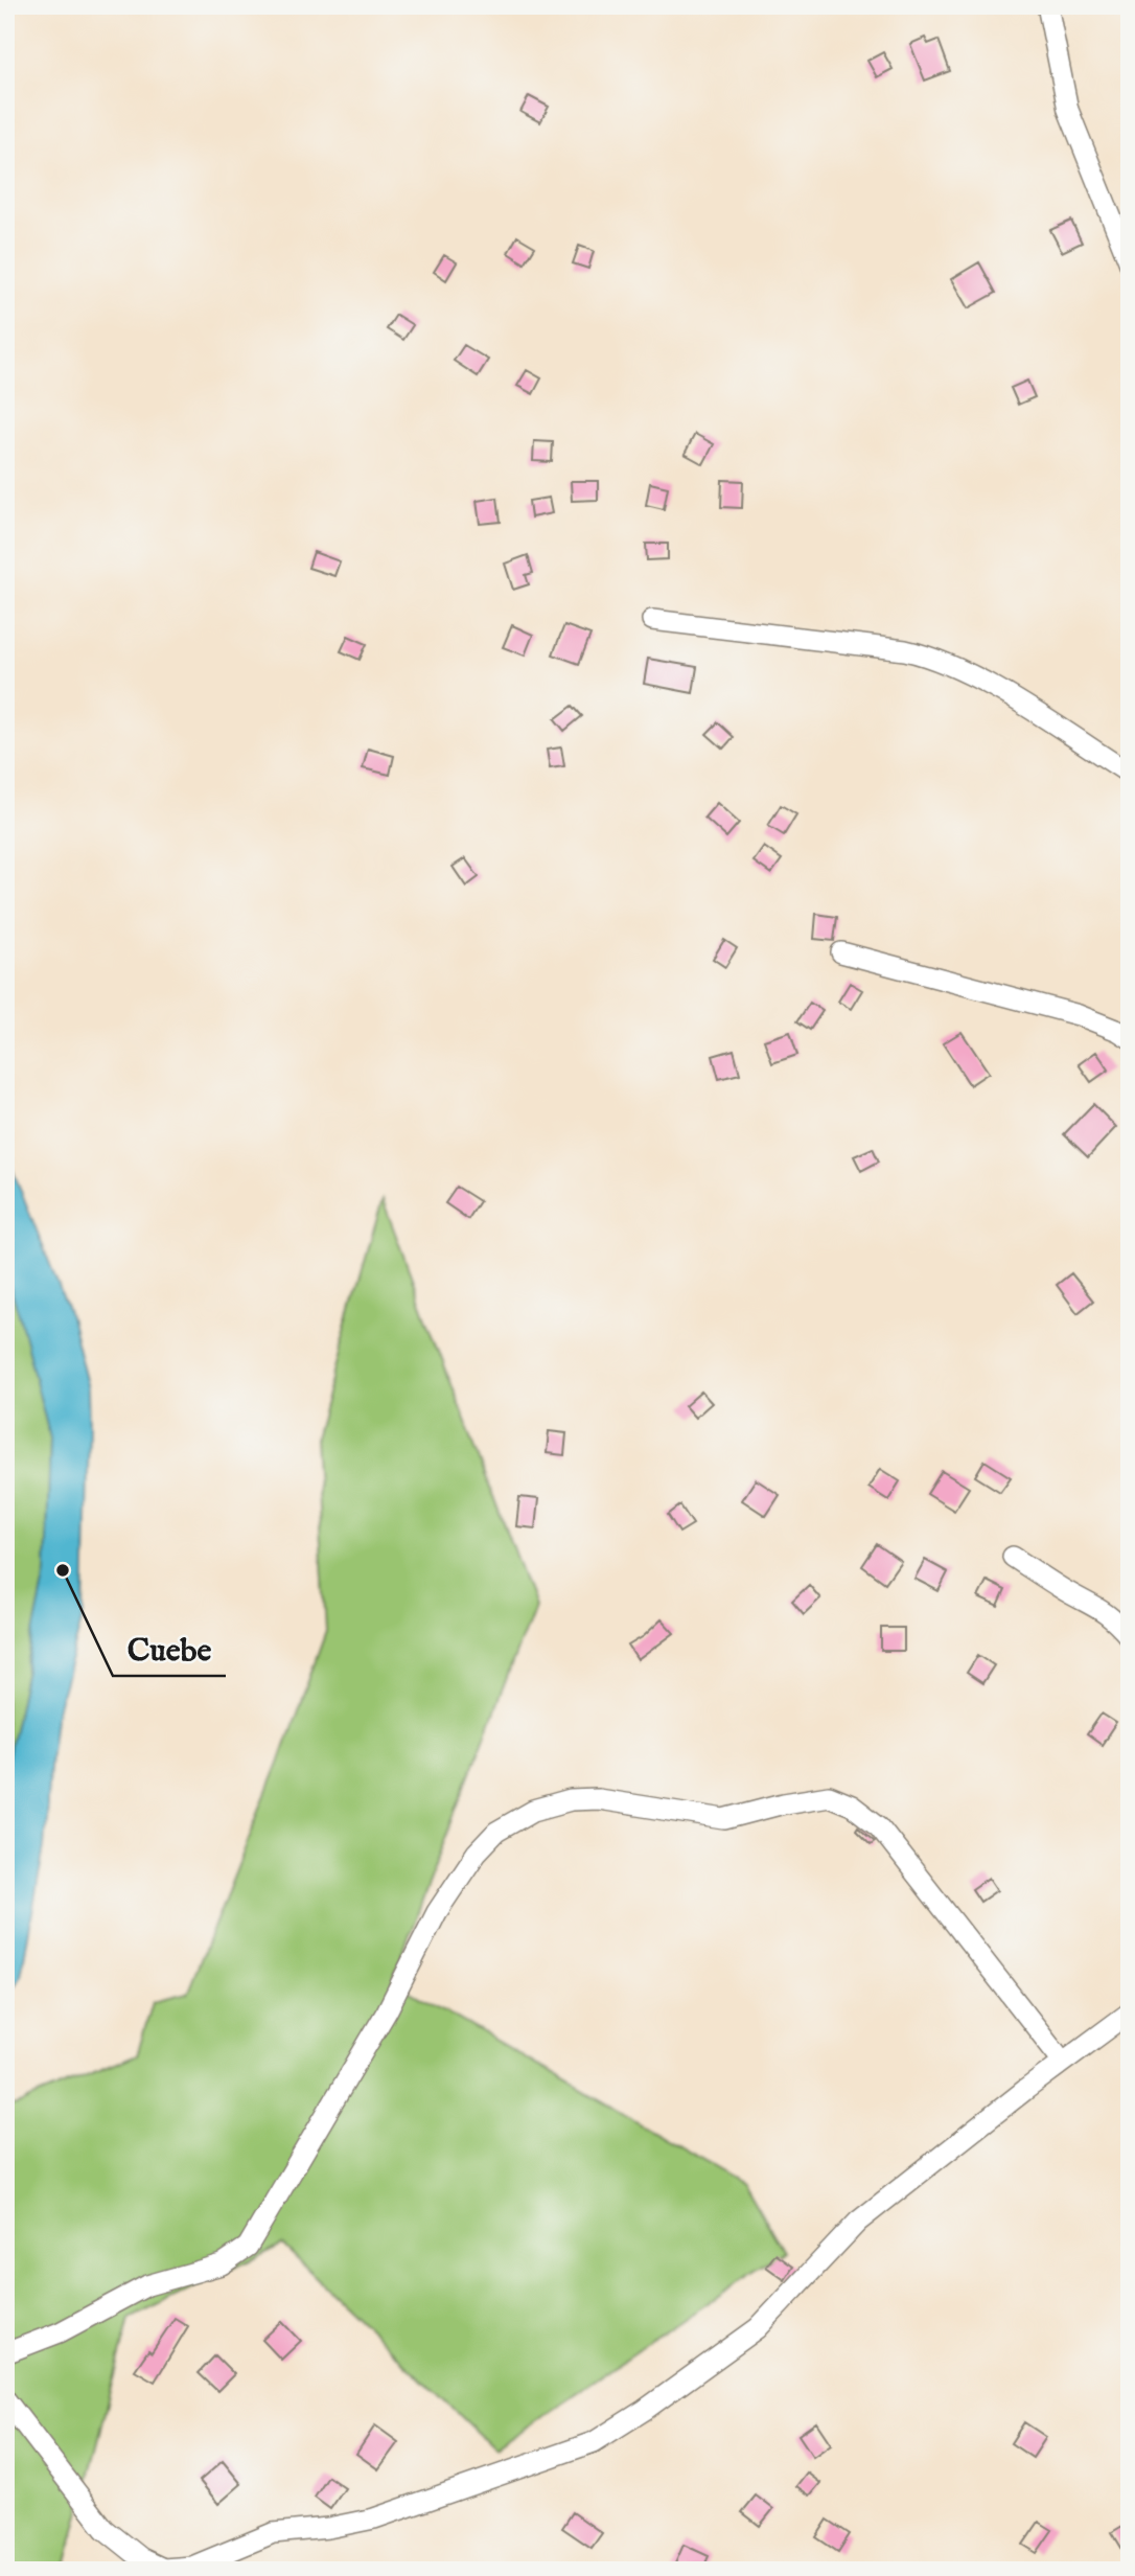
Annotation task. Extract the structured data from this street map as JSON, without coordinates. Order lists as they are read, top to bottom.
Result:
{
  "places": ["Cuebe"]
}
